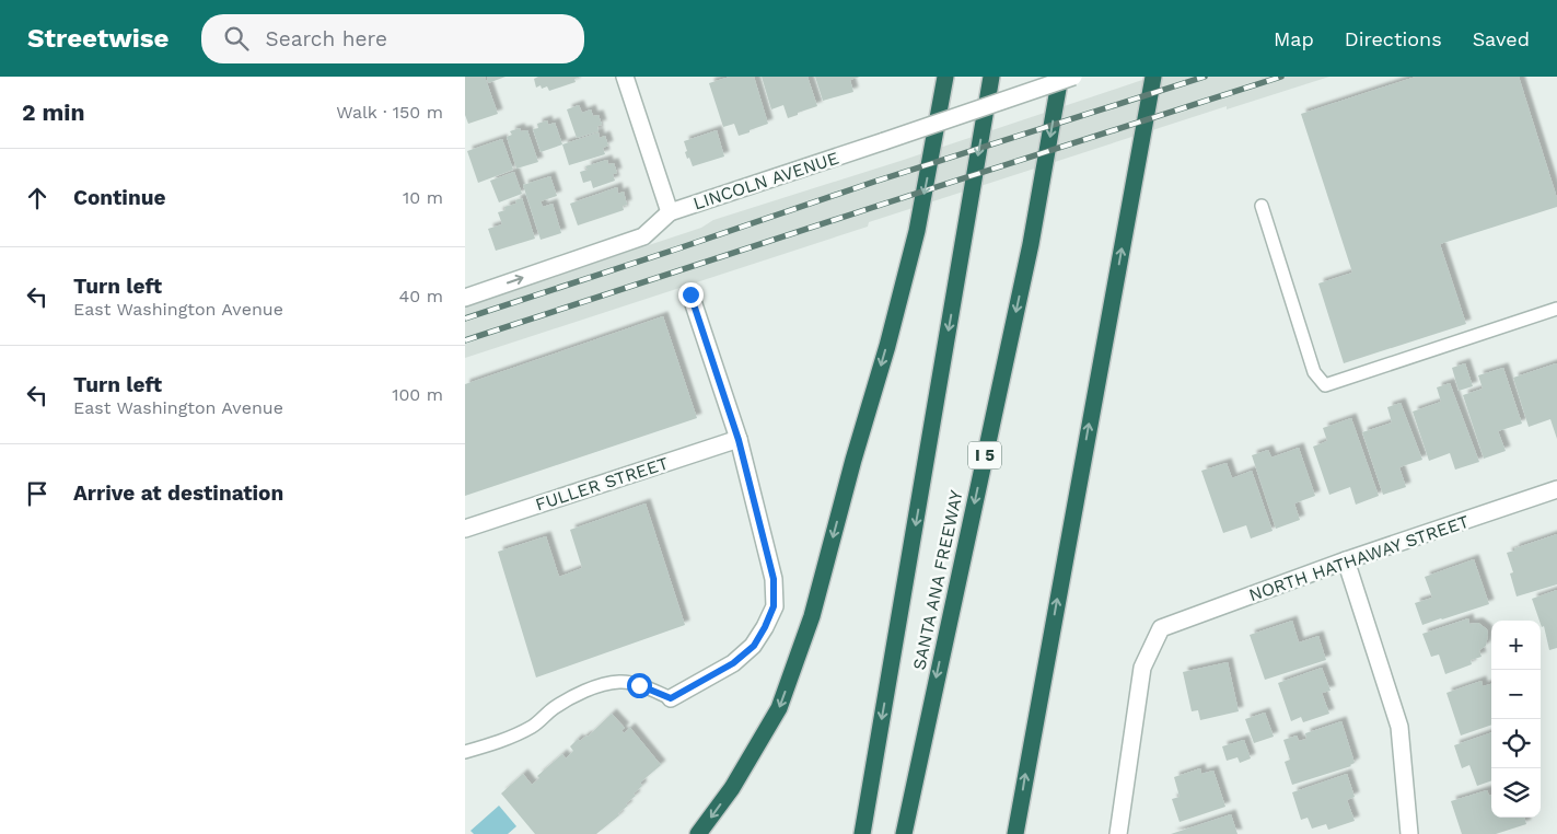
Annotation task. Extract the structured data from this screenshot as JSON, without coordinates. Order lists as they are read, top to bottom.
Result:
{
  "streets": {
    "highway": ["I 5", "SANTA ANA FREEWAY"],
    "street": ["LINCOLN AVENUE", "FULLER STREET", "NORTH HATHAWAY STREET"]
  },
  "page": {
    "header": "Streetwise",
    "search": "Search here",
    "nav": ["Map", "Directions", "Saved"],
    "heading": ["2 min", "Walk · 150 m"],
    "list": [
      ["Continue", "10 m"],
      ["Turn left", "East Washington Avenue", "40 m"],
      ["Turn left", "East Washington Avenue", "100 m"],
      "Arrive at destination"
    ],
    "map_buttons": ["+", "−"]
  }
}
